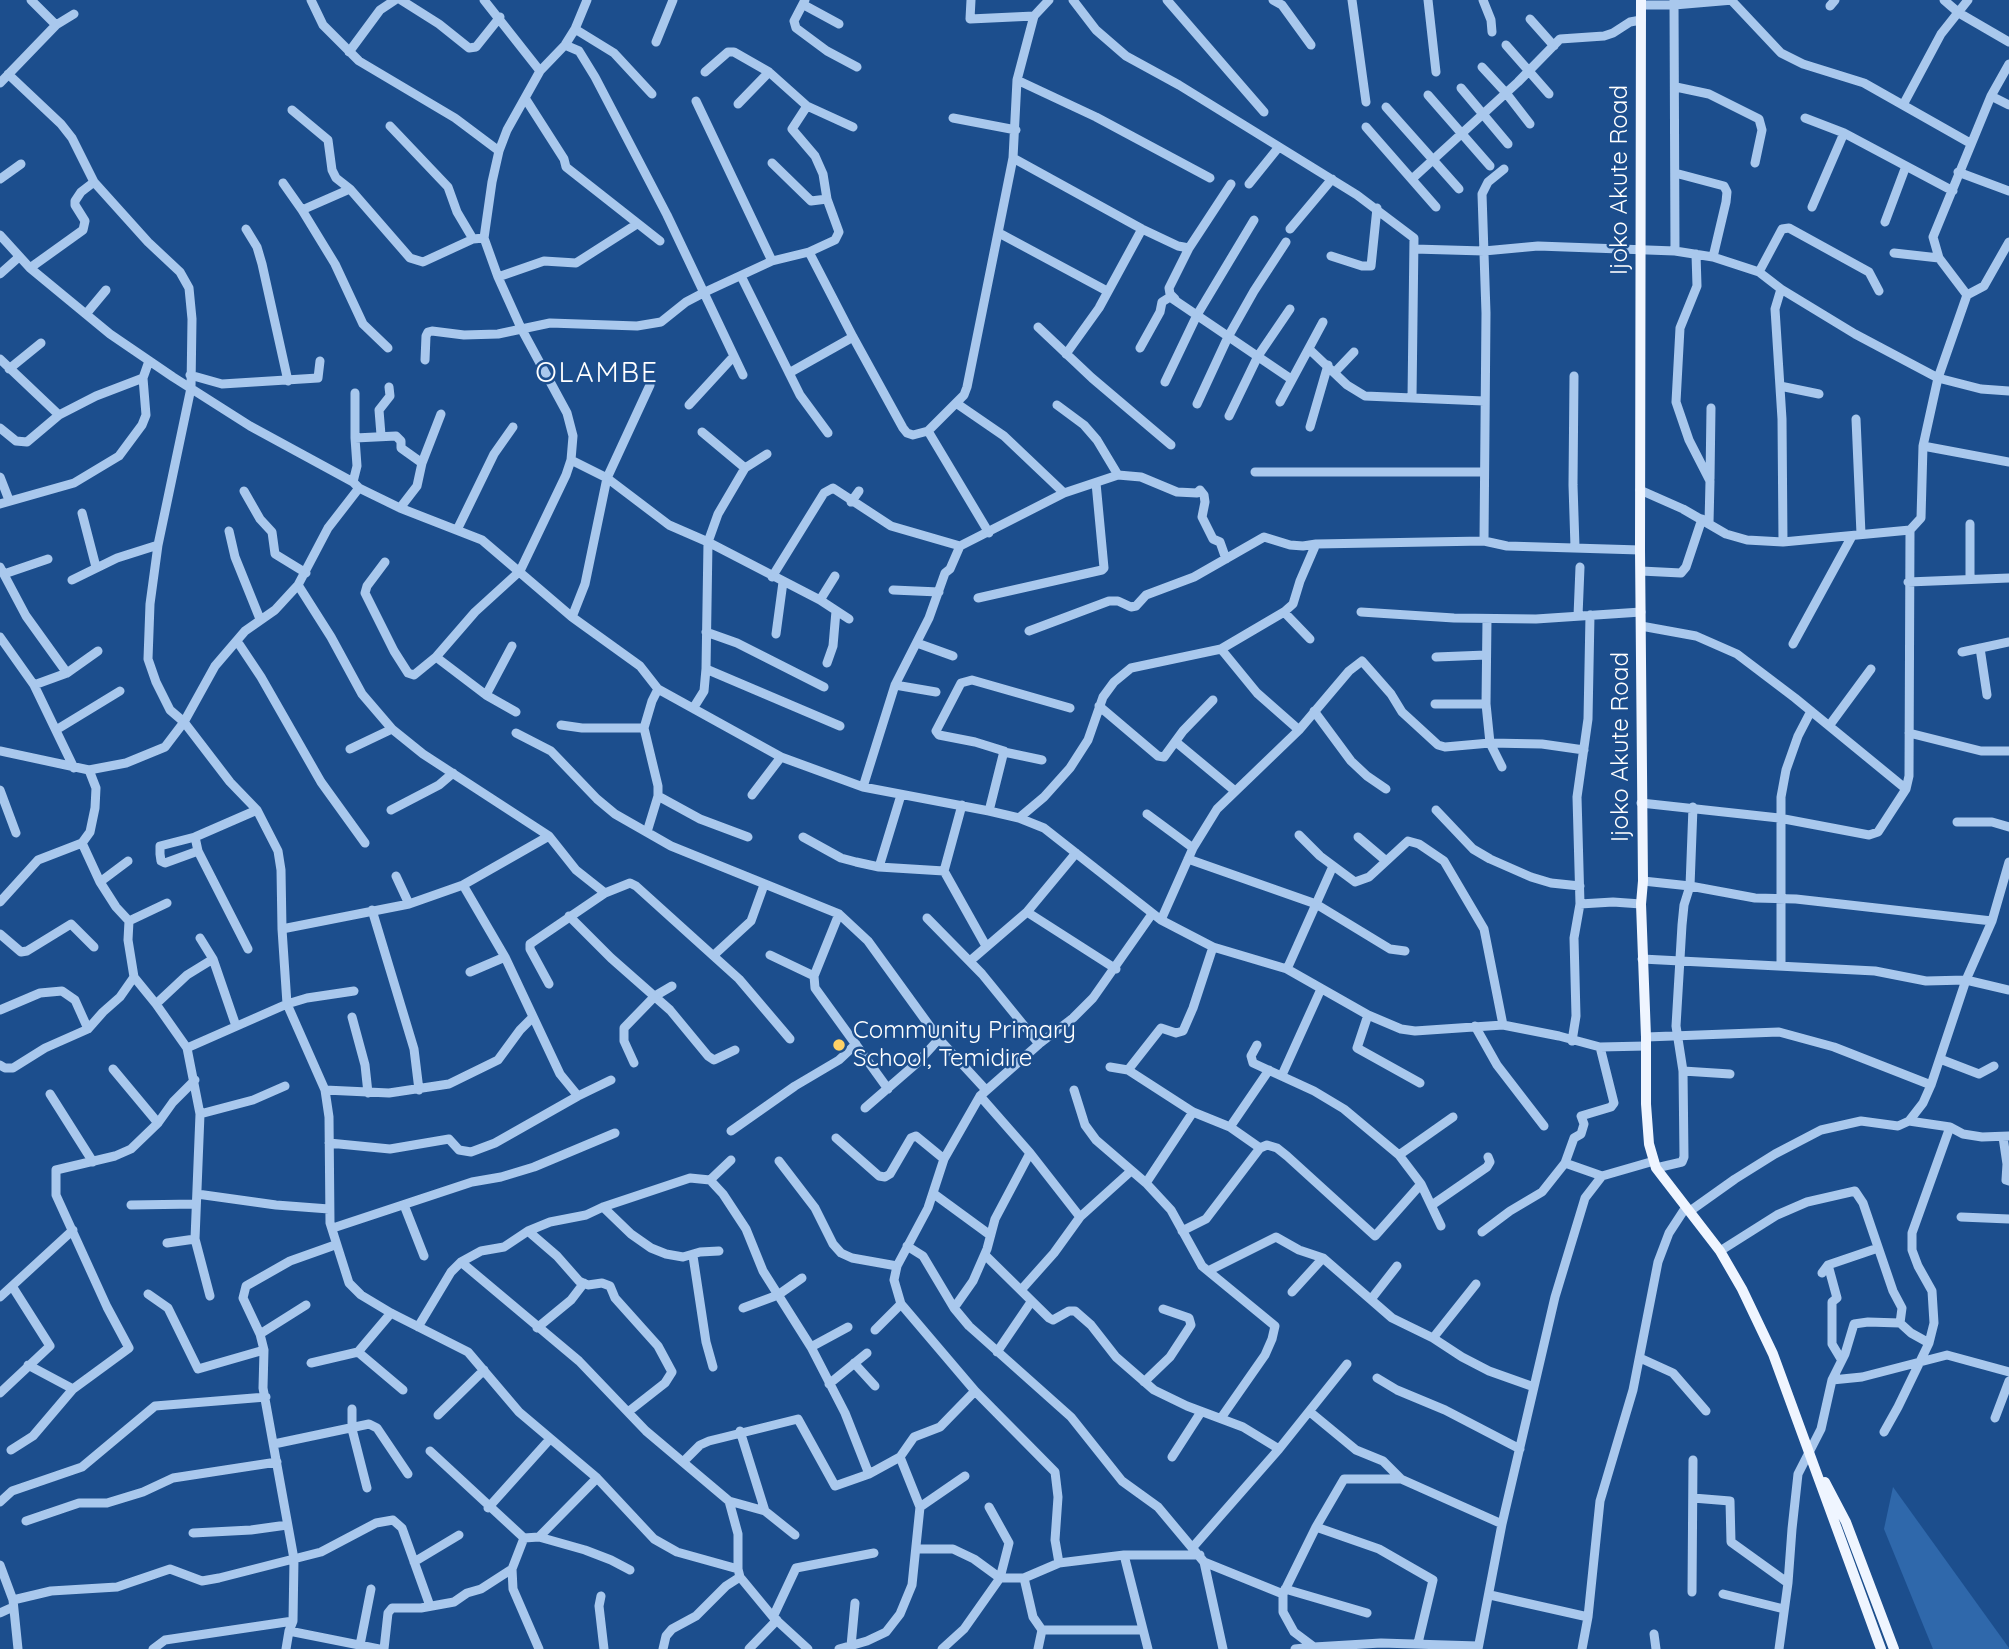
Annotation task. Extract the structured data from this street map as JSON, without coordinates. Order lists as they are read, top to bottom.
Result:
{
  "streets": {
    "main road": ["Ijoko Akute Road"]
  },
  "districts": ["OLAMBE"],
  "places": ["Community Primary School, Temidire"]
}
